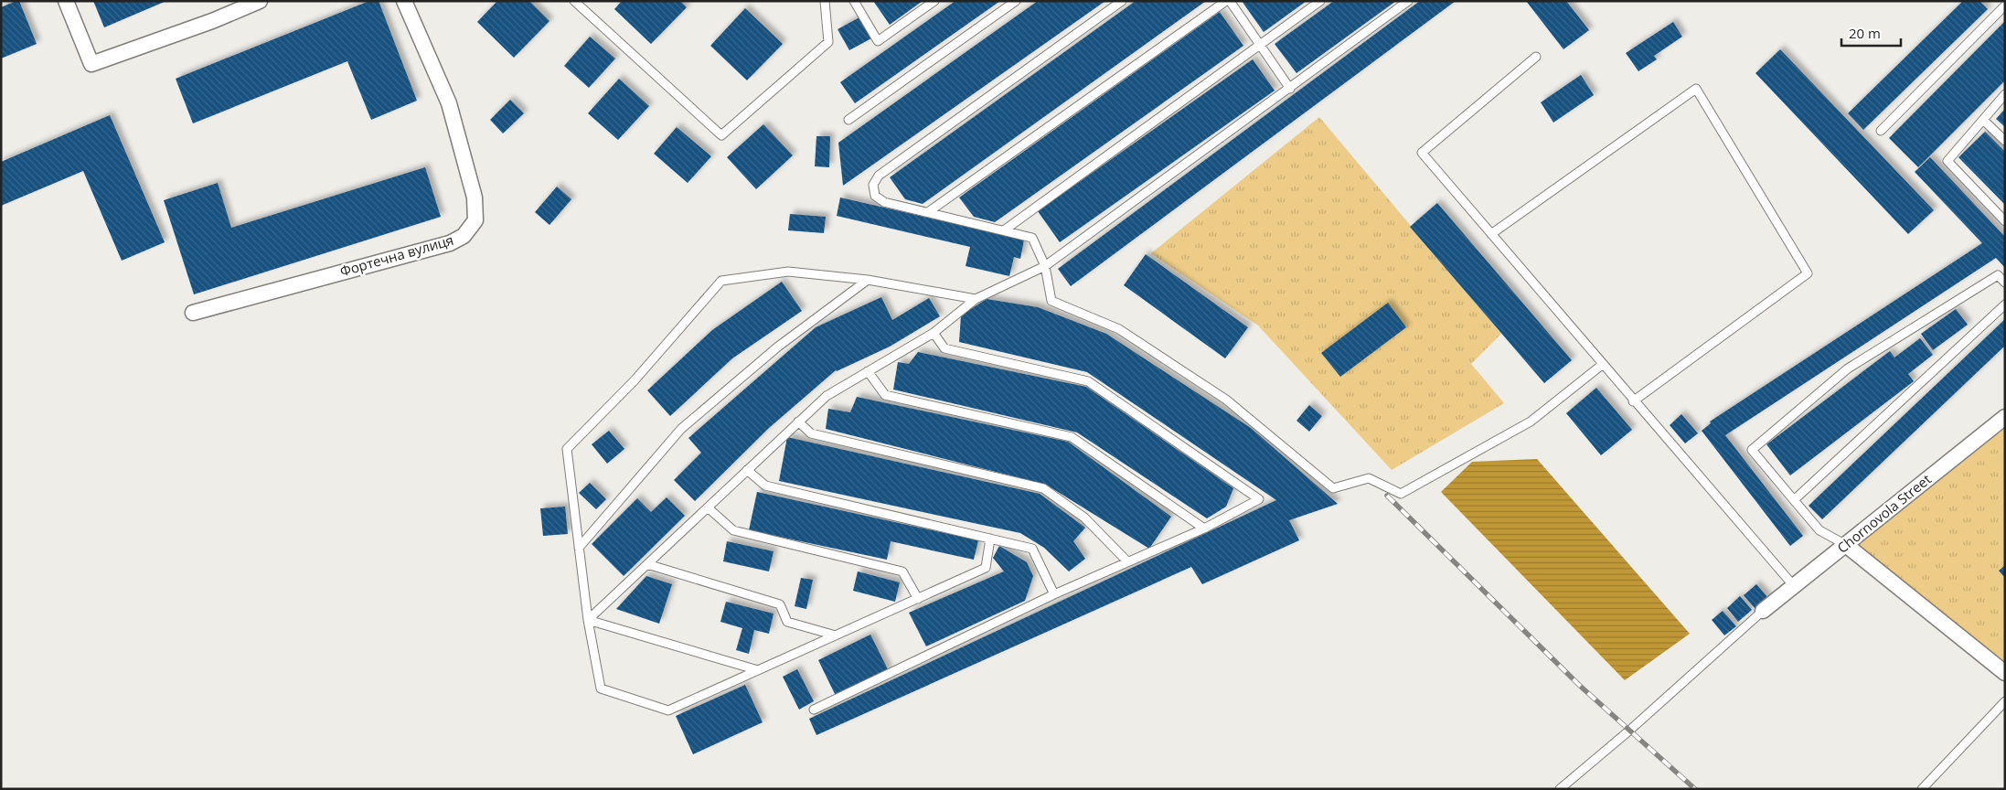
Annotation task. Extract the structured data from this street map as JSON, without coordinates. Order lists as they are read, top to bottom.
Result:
{
  "streets": {
    "street": ["Фортечна вулиця", "Chornovola Street"]
  },
  "scale_bar": "20 m"
}
